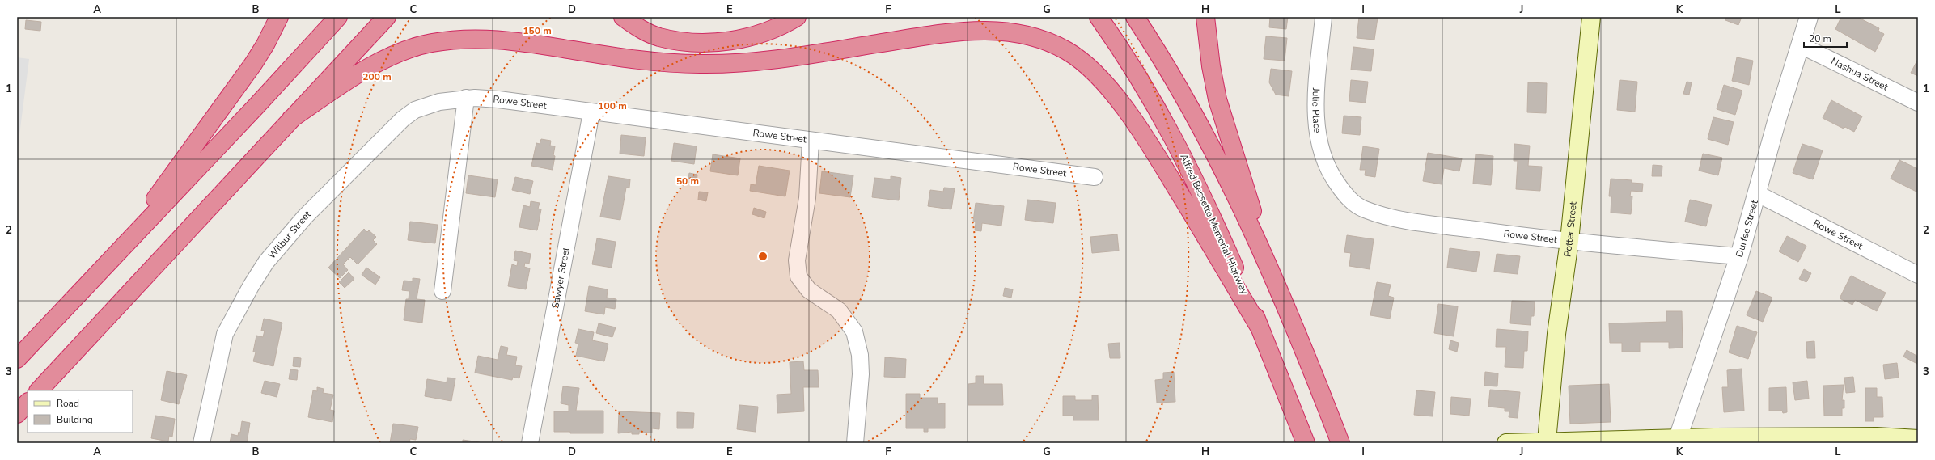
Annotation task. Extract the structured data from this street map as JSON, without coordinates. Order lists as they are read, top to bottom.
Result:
{
  "streets": {
    "highway": ["Alfred Bessette Memorial Highway"],
    "main road": ["Potter Street"],
    "street": [
      "Nashua Street",
      "Rowe Street",
      "Julie Place",
      "Durfee Street",
      "Wilbur Street",
      "Sawyer Street"
    ]
  },
  "crossings": [
    ["Nashua Street", "Durfee Street"],
    ["Rowe Street", "Julie Place"],
    ["Rowe Street", "Potter Street"],
    ["Rowe Street", "Durfee Street"],
    ["Rowe Street", "Wilbur Street"],
    ["Rowe Street", "Sawyer Street"]
  ],
  "legend": ["Road", "Building"],
  "scale_bar": "20 m",
  "grid": {
    "columns": [
      "A",
      "B",
      "C",
      "D",
      "E",
      "F",
      "G",
      "H",
      "I",
      "J",
      "K",
      "L"
    ],
    "rows": ["1", "2", "3"]
  },
  "rings": [
    "150 m",
    "200 m",
    "100 m",
    "50 m"
  ]
}
